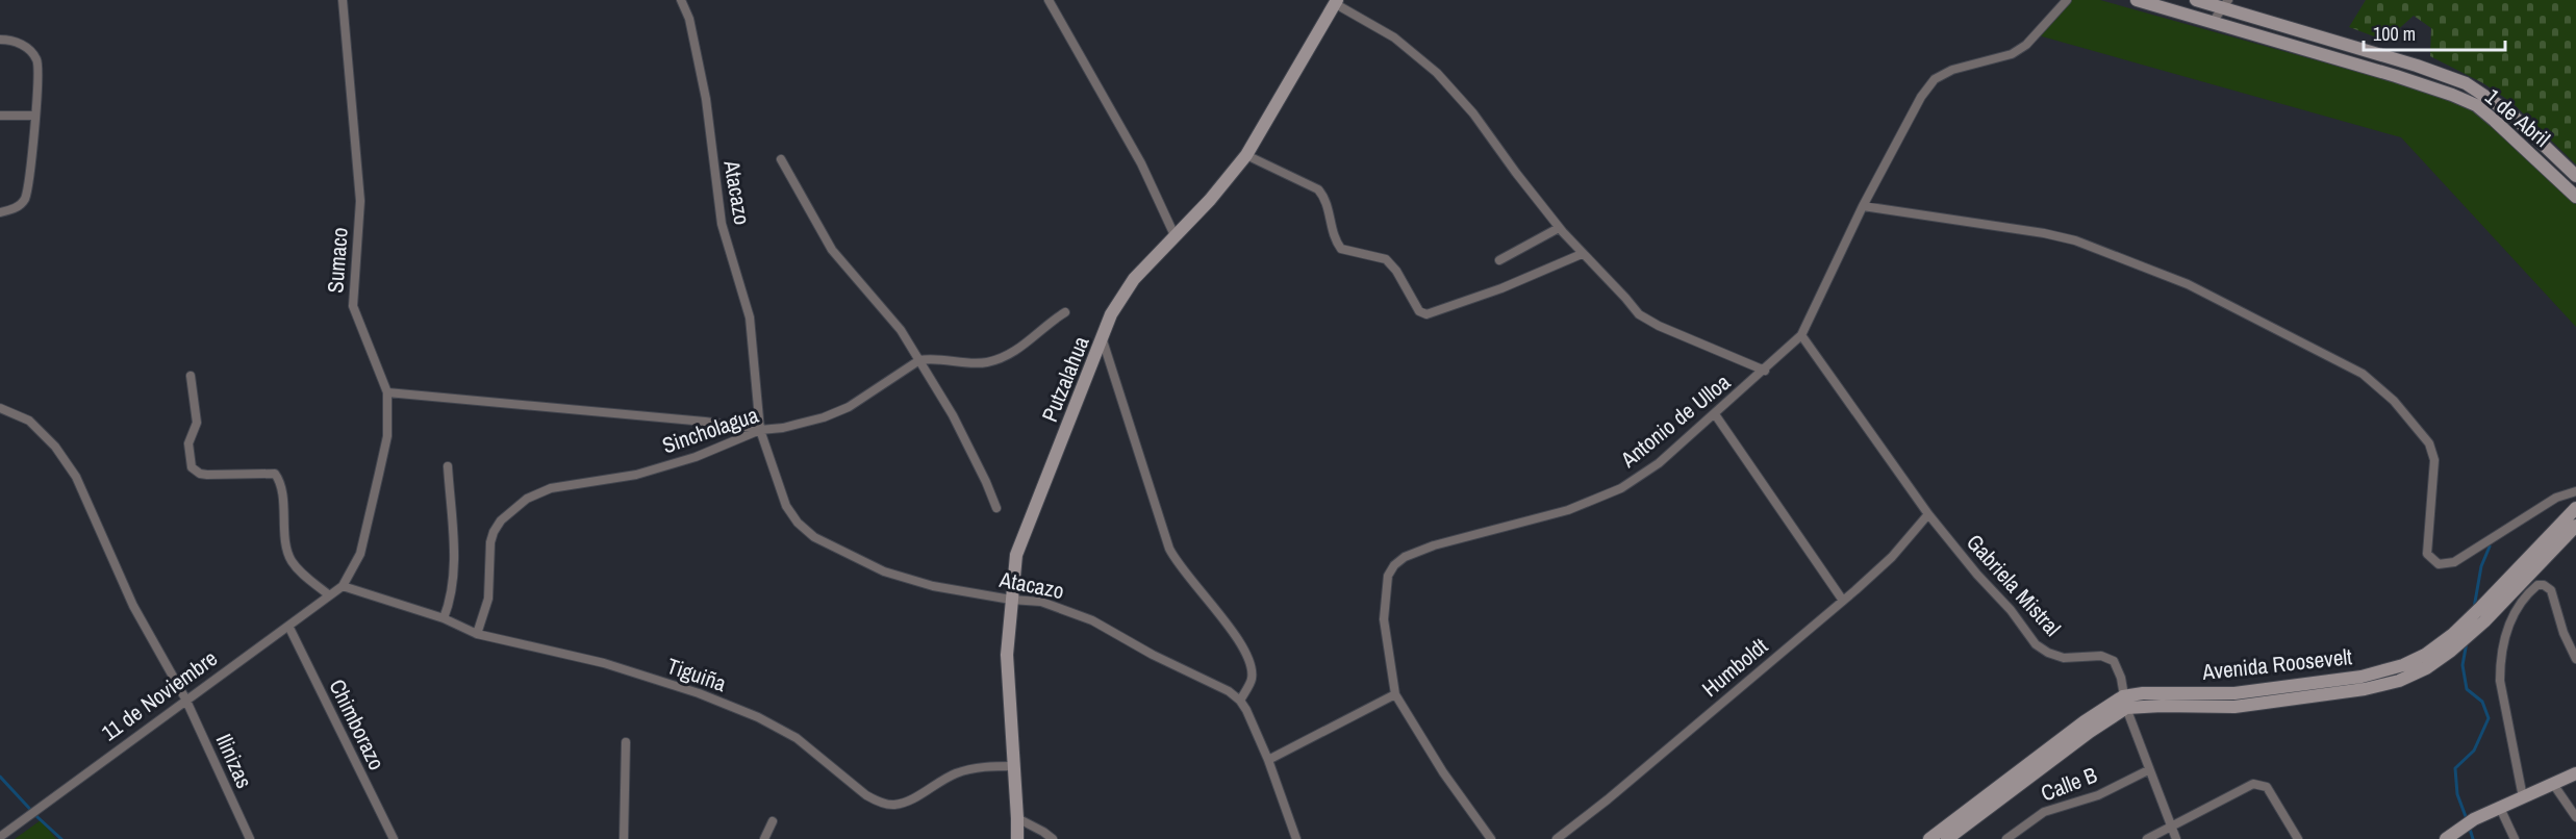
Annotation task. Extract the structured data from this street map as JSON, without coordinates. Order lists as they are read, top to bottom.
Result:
{
  "streets": {
    "street": [
      "1 de Abril",
      "Atacazo",
      "Sumaco",
      "Putzalahua",
      "Antonio de Ulloa",
      "Sincholagua",
      "Gabriela Mistral",
      "Avenida Roosevelt",
      "Humboldt",
      "Tiguiña",
      "11 de Noviembre",
      "Chimborazo",
      "Ilinizas",
      "Calle B"
    ]
  },
  "crossings": [
    ["Atacazo", "Putzalahua"],
    ["Atacazo", "Sincholagua"],
    ["Sumaco", "Tiguiña"],
    ["Sumaco", "11 de Noviembre"],
    ["Putzalahua", "Tiguiña"],
    ["Antonio de Ulloa", "Gabriela Mistral"],
    ["Sincholagua", "Tiguiña"],
    ["Gabriela Mistral", "Avenida Roosevelt"],
    ["Gabriela Mistral", "Humboldt"],
    ["Gabriela Mistral", "Calle B"],
    ["Tiguiña", "11 de Noviembre"],
    ["11 de Noviembre", "Chimborazo"],
    ["11 de Noviembre", "Ilinizas"]
  ],
  "scale_bar": "100 m"
}
